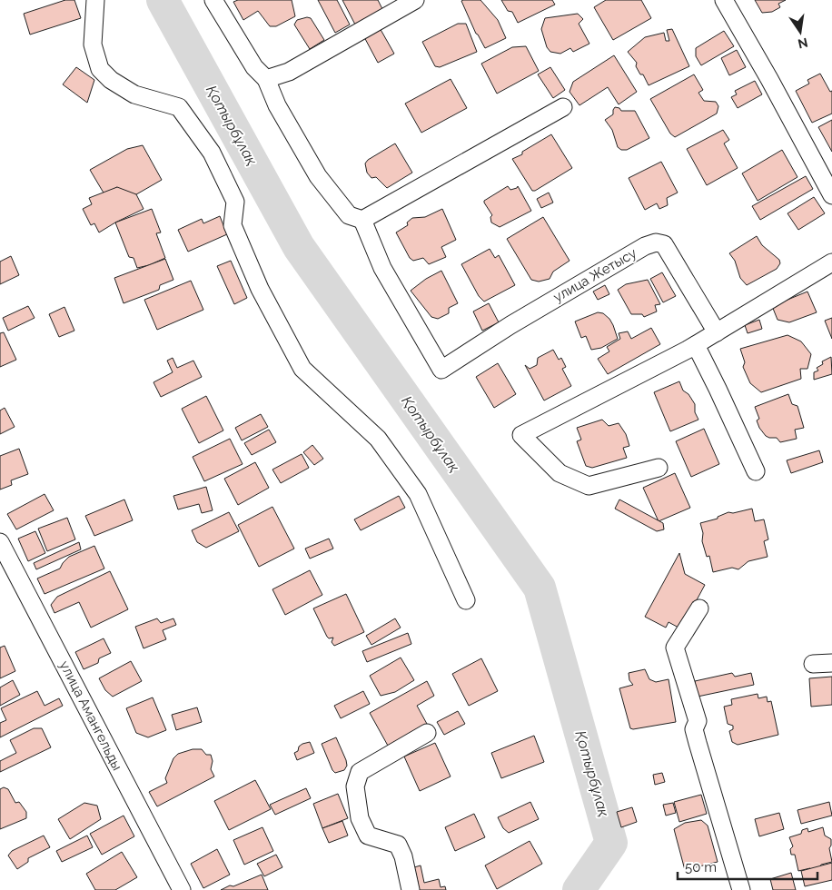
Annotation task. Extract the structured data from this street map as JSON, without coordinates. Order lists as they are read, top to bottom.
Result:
{
  "streets": {
    "street": ["улица Жетысу", "улица Амангельды"]
  },
  "water": ["Қотырбұлақ"],
  "scale_bar": "50 m",
  "north": "bottom"
}
